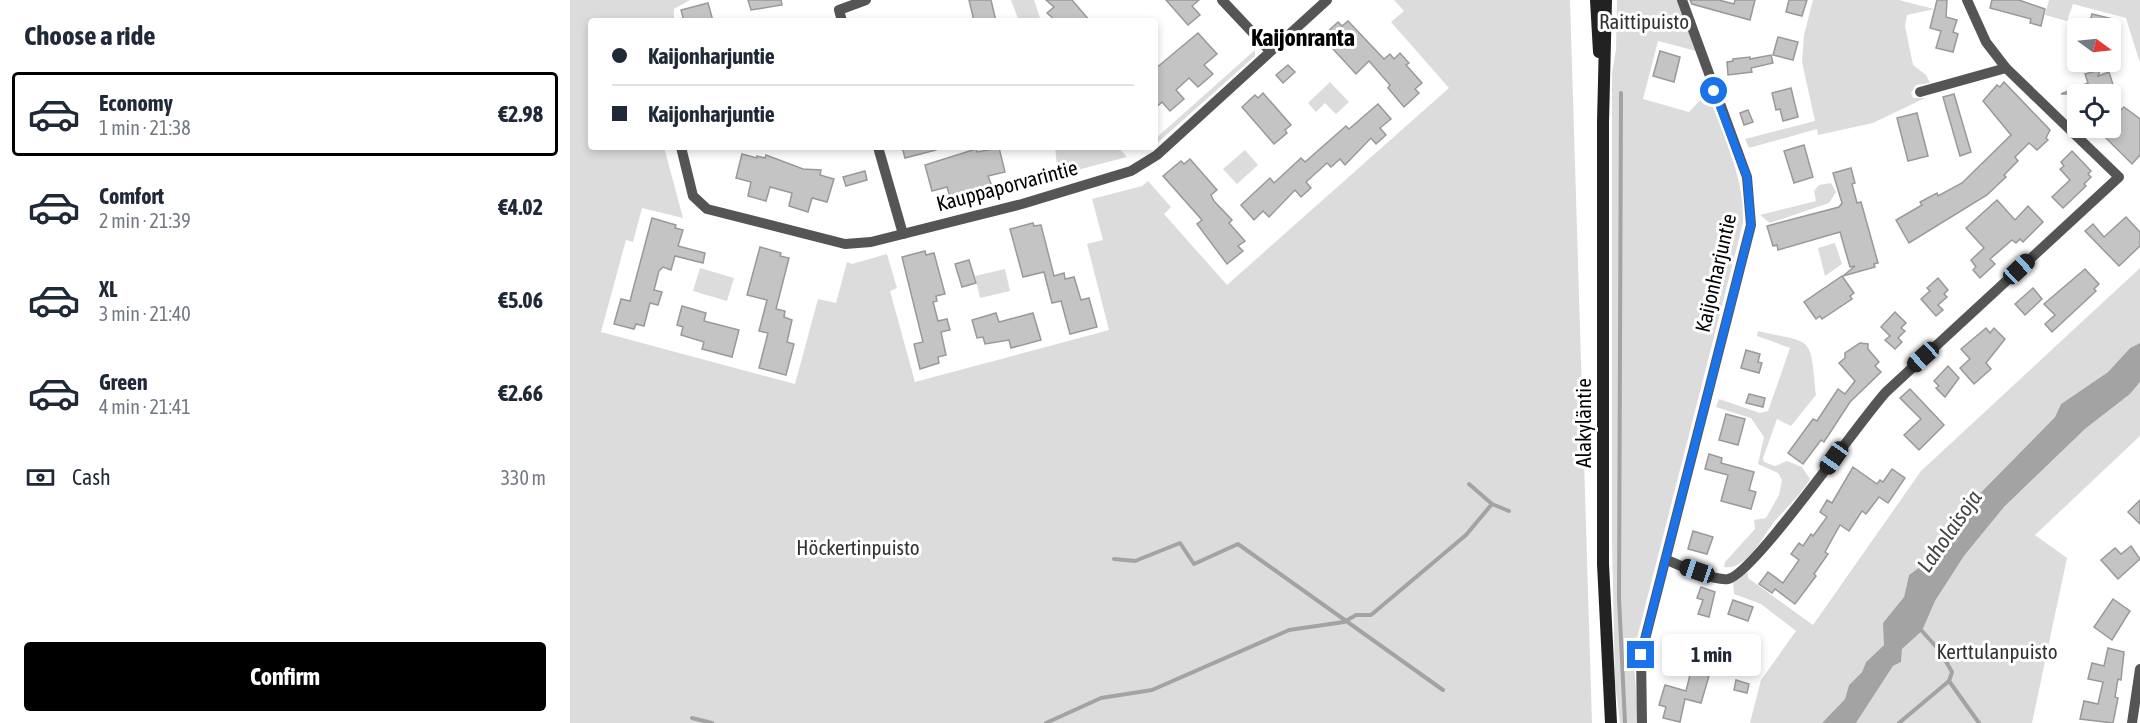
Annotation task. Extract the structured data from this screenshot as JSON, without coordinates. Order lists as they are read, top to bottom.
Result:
{
  "streets": {
    "main road": ["Alakyläntie"],
    "street": ["Kauppaporvarintie", "Kaijonharjuntie"]
  },
  "districts": ["Kaijonranta"],
  "water": ["Laholaisoja"],
  "parks": ["Raittipuisto", "Höckertinpuisto", "Kerttulanpuisto"],
  "north": "right",
  "page": {
    "heading": "Choose a ride",
    "banner": ["Kaijonharjuntie", "Kaijonharjuntie"],
    "list": [
      {
        "name": "Economy",
        "note": "1 min · 21:38",
        "value": "€2.98"
      },
      {
        "name": "Comfort",
        "note": "2 min · 21:39",
        "value": "€4.02"
      },
      {
        "name": "XL",
        "note": "3 min · 21:40",
        "value": "€5.06"
      },
      {
        "name": "Green",
        "note": "4 min · 21:41",
        "value": "€2.66"
      }
    ],
    "pay": ["Cash", "330 m"],
    "buttons": "Confirm",
    "bubble": "1 min"
  }
}
